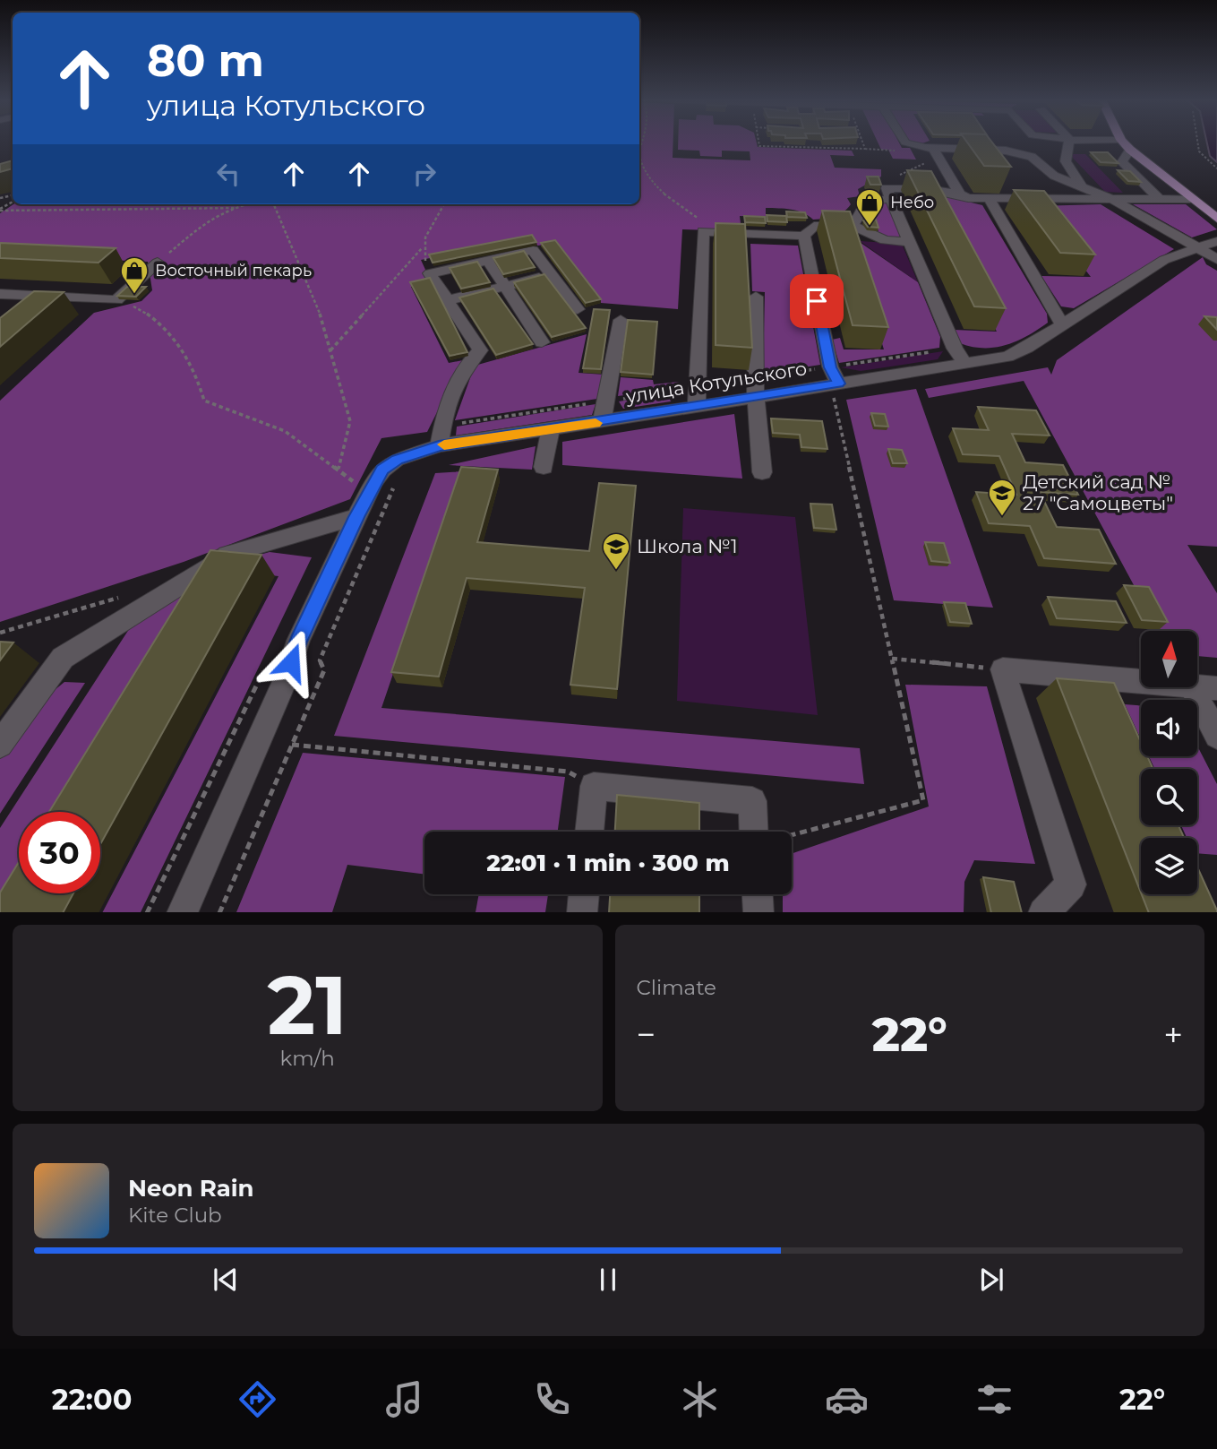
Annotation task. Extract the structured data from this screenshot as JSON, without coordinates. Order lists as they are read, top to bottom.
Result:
{
  "streets": {
    "street": ["улица Котульского"]
  },
  "places": {
    "shop": ["Небо", "Восточный пекарь"],
    "school or university": ["Детский сад № 27 \"Самоцветы\"", "Школа №1"]
  },
  "north": "top",
  "page": {
    "turn": ["80 m", "улица Котульского"],
    "limit": "30",
    "trip": "22:01 · 1 min · 300 m",
    "tile": [
      ["21", "km/h"],
      "Climate"
    ],
    "heat": ["−", "22°", "+"],
    "song": ["Neon Rain", "Kite Club"],
    "tabs": ["22:00", "22°"]
  }
}
